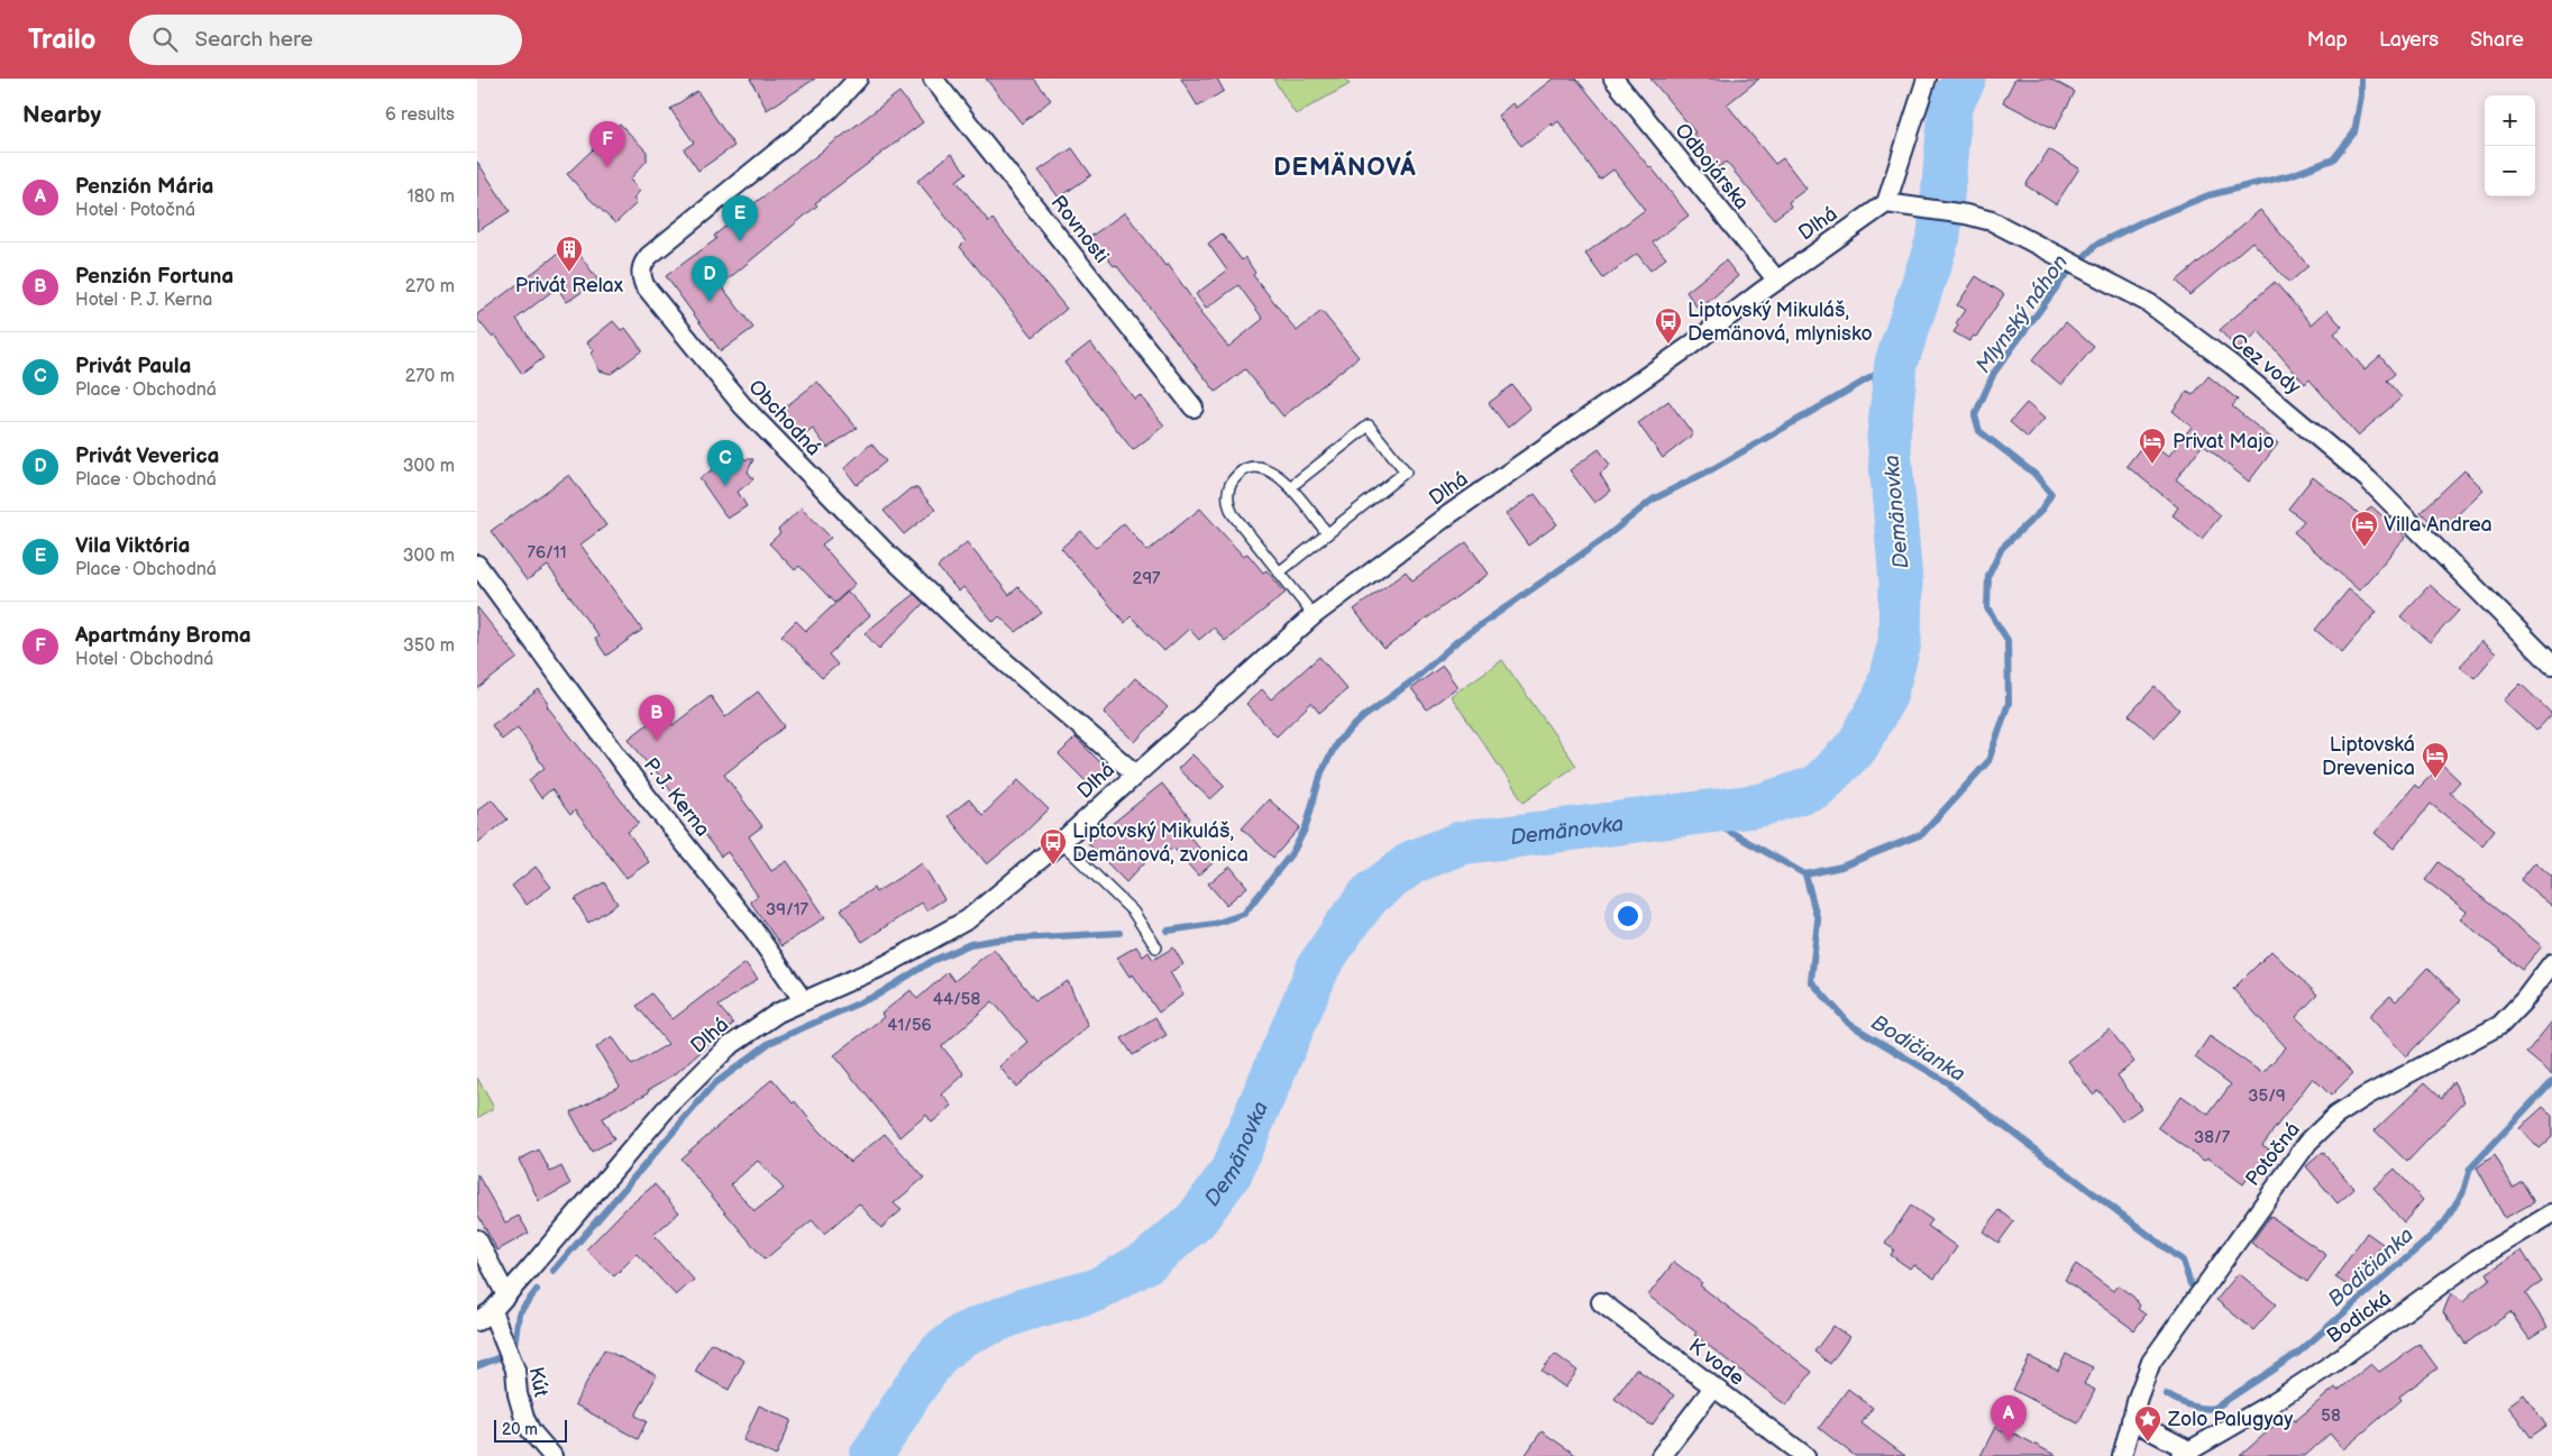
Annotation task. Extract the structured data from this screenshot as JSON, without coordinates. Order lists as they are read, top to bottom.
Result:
{
  "streets": {
    "street": [
      "Odbojárska",
      "Dlhá",
      "Rovnosti",
      "Cez vody",
      "Obchodná",
      "P. J. Kerna",
      "Potočná",
      "Bodická",
      "K vode",
      "Kút"
    ]
  },
  "crossings": [
    ["Odbojárska", "Dlhá"],
    ["Dlhá", "Cez vody"],
    ["Dlhá", "Obchodná"],
    ["Dlhá", "P. J. Kerna"],
    ["Dlhá", "Kút"],
    ["Potočná", "Bodická"]
  ],
  "districts": ["DEMÄNOVÁ"],
  "water": ["Mlynský náhon", "Demänovka", "Bodičianka"],
  "places": {
    "building": ["Privát Relax"],
    "bus stop": ["Liptovský Mikuláš, Demänová, mlynisko", "Liptovský Mikuláš, Demänová, zvonica"],
    "hotel": ["Privat Majo", "Villa Andrea", "Liptovská Drevenica"],
    "place": ["Zolo Palugyay"]
  },
  "house_numbers": [
    "76/11",
    "297",
    "39/17",
    "44/58",
    "41/56",
    "35/9",
    "38/7",
    "58"
  ],
  "scale_bar": "20 m",
  "page": {
    "header": "Trailo",
    "search": "Search here",
    "nav": ["Map", "Layers", "Share"],
    "heading": ["Nearby", "6 results"],
    "map_buttons": ["+", "−"],
    "pins": [
      "F",
      "E",
      "D",
      "C",
      "B",
      "A"
    ],
    "list": [
      {
        "mark": "A",
        "name": "Penzión Mária",
        "note": "Hotel · Potočná",
        "value": "180 m"
      },
      {
        "mark": "B",
        "name": "Penzión Fortuna",
        "note": "Hotel · P. J. Kerna",
        "value": "270 m"
      },
      {
        "mark": "C",
        "name": "Privát Paula",
        "note": "Place · Obchodná",
        "value": "270 m"
      },
      {
        "mark": "D",
        "name": "Privát Veverica",
        "note": "Place · Obchodná",
        "value": "300 m"
      },
      {
        "mark": "E",
        "name": "Vila Viktória",
        "note": "Place · Obchodná",
        "value": "300 m"
      },
      {
        "mark": "F",
        "name": "Apartmány Broma",
        "note": "Hotel · Obchodná",
        "value": "350 m"
      }
    ],
    "scale": "20 m"
  }
}
